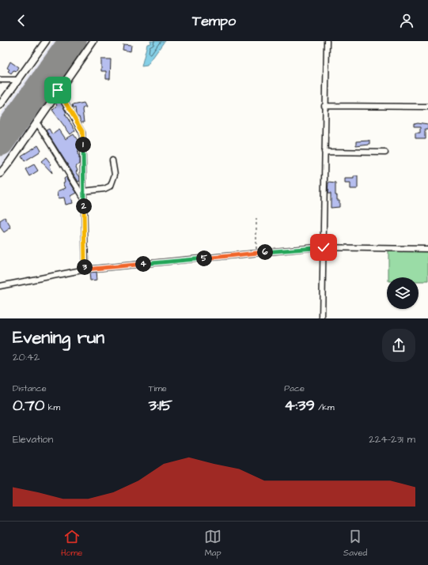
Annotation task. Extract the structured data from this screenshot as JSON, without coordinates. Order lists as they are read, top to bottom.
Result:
{
  "page": {
    "header": "Tempo",
    "pins": [
      "1",
      "2",
      "6",
      "5",
      "4",
      "3"
    ],
    "heading": ["Evening run", "20:42"],
    "stats": [
      ["Distance", "0.70 km"],
      ["Time", "3:15"],
      ["Pace", "4:39 /km"]
    ],
    "chart": ["Elevation", "224–231 m"],
    "tabs": ["Home", "Map", "Saved"]
  }
}
